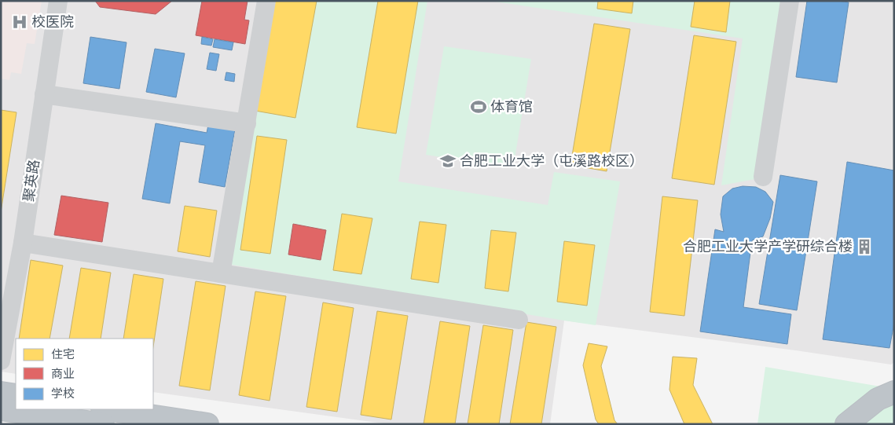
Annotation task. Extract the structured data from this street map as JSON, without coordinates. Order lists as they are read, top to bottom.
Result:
{
  "streets": {
    "street": ["聚英路"]
  },
  "places": {
    "hospital": ["校医院"],
    "sports": ["体育馆"],
    "school or university": ["合肥工业大学（屯溪路校区）"],
    "building": ["合肥工业大学产学研综合楼"]
  },
  "legend": ["住宅", "商业", "学校"]
}
